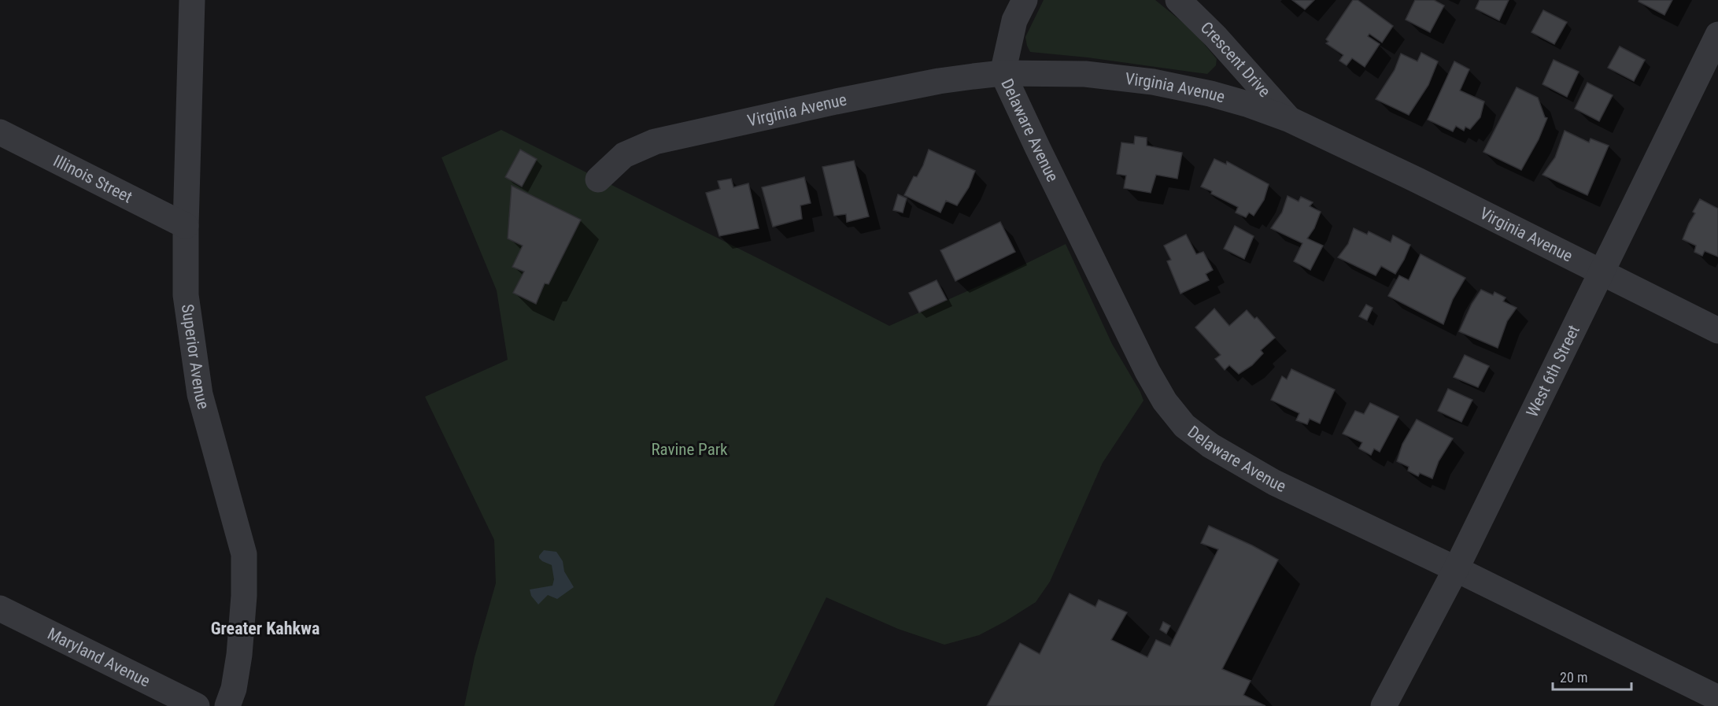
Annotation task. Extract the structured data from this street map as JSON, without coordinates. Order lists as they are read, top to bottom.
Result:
{
  "streets": {
    "street": [
      "Crescent Drive",
      "Virginia Avenue",
      "Delaware Avenue",
      "Illinois Street",
      "Superior Avenue",
      "West 6th Street",
      "Maryland Avenue"
    ]
  },
  "crossings": [
    ["Crescent Drive", "Virginia Avenue"],
    ["Virginia Avenue", "Delaware Avenue"],
    ["Virginia Avenue", "West 6th Street"],
    ["Delaware Avenue", "West 6th Street"],
    ["Illinois Street", "Superior Avenue"]
  ],
  "districts": ["Greater Kahkwa"],
  "parks": ["Ravine Park"],
  "scale_bar": "20 m"
}
